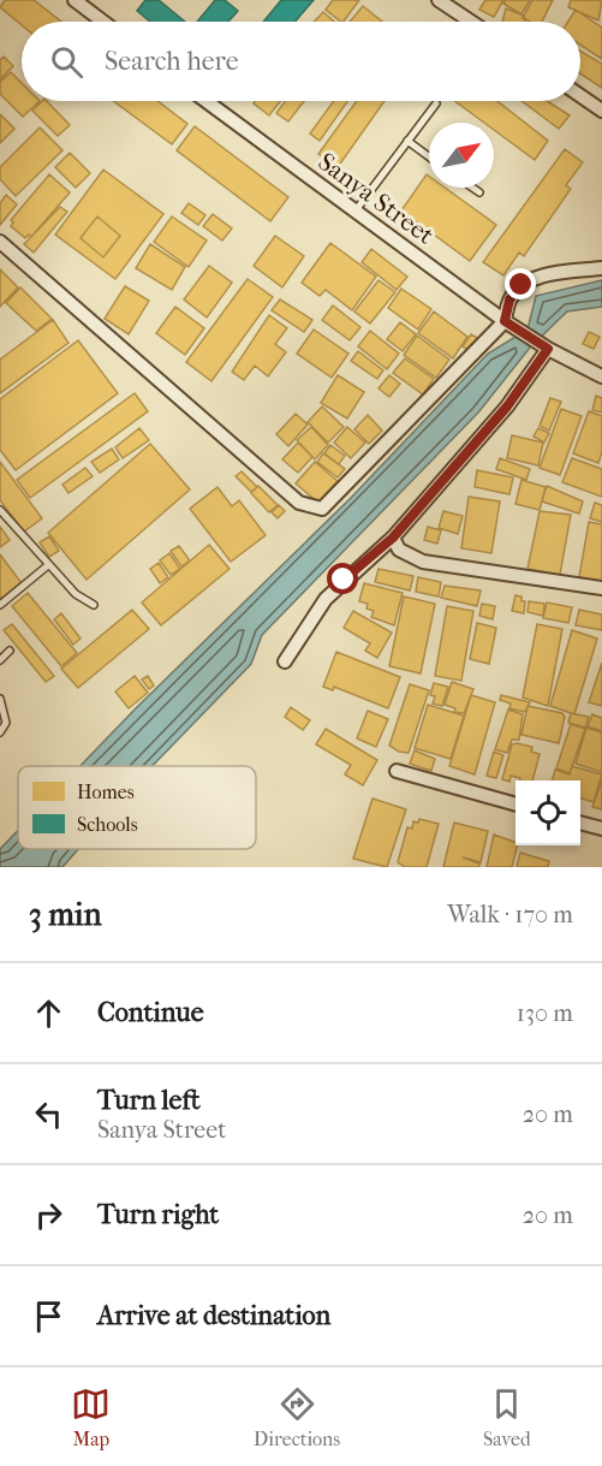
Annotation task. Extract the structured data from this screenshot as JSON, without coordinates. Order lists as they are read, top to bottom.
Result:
{
  "streets": {
    "street": ["Sanya Street"]
  },
  "legend": ["Homes", "Schools"],
  "north": "top right",
  "page": {
    "search": "Search here",
    "heading": ["3 min", "Walk · 170 m"],
    "list": [
      ["Continue", "130 m"],
      ["Turn left", "Sanya Street", "20 m"],
      ["Turn right", "20 m"],
      "Arrive at destination"
    ],
    "nav": ["Map", "Directions", "Saved"]
  }
}
